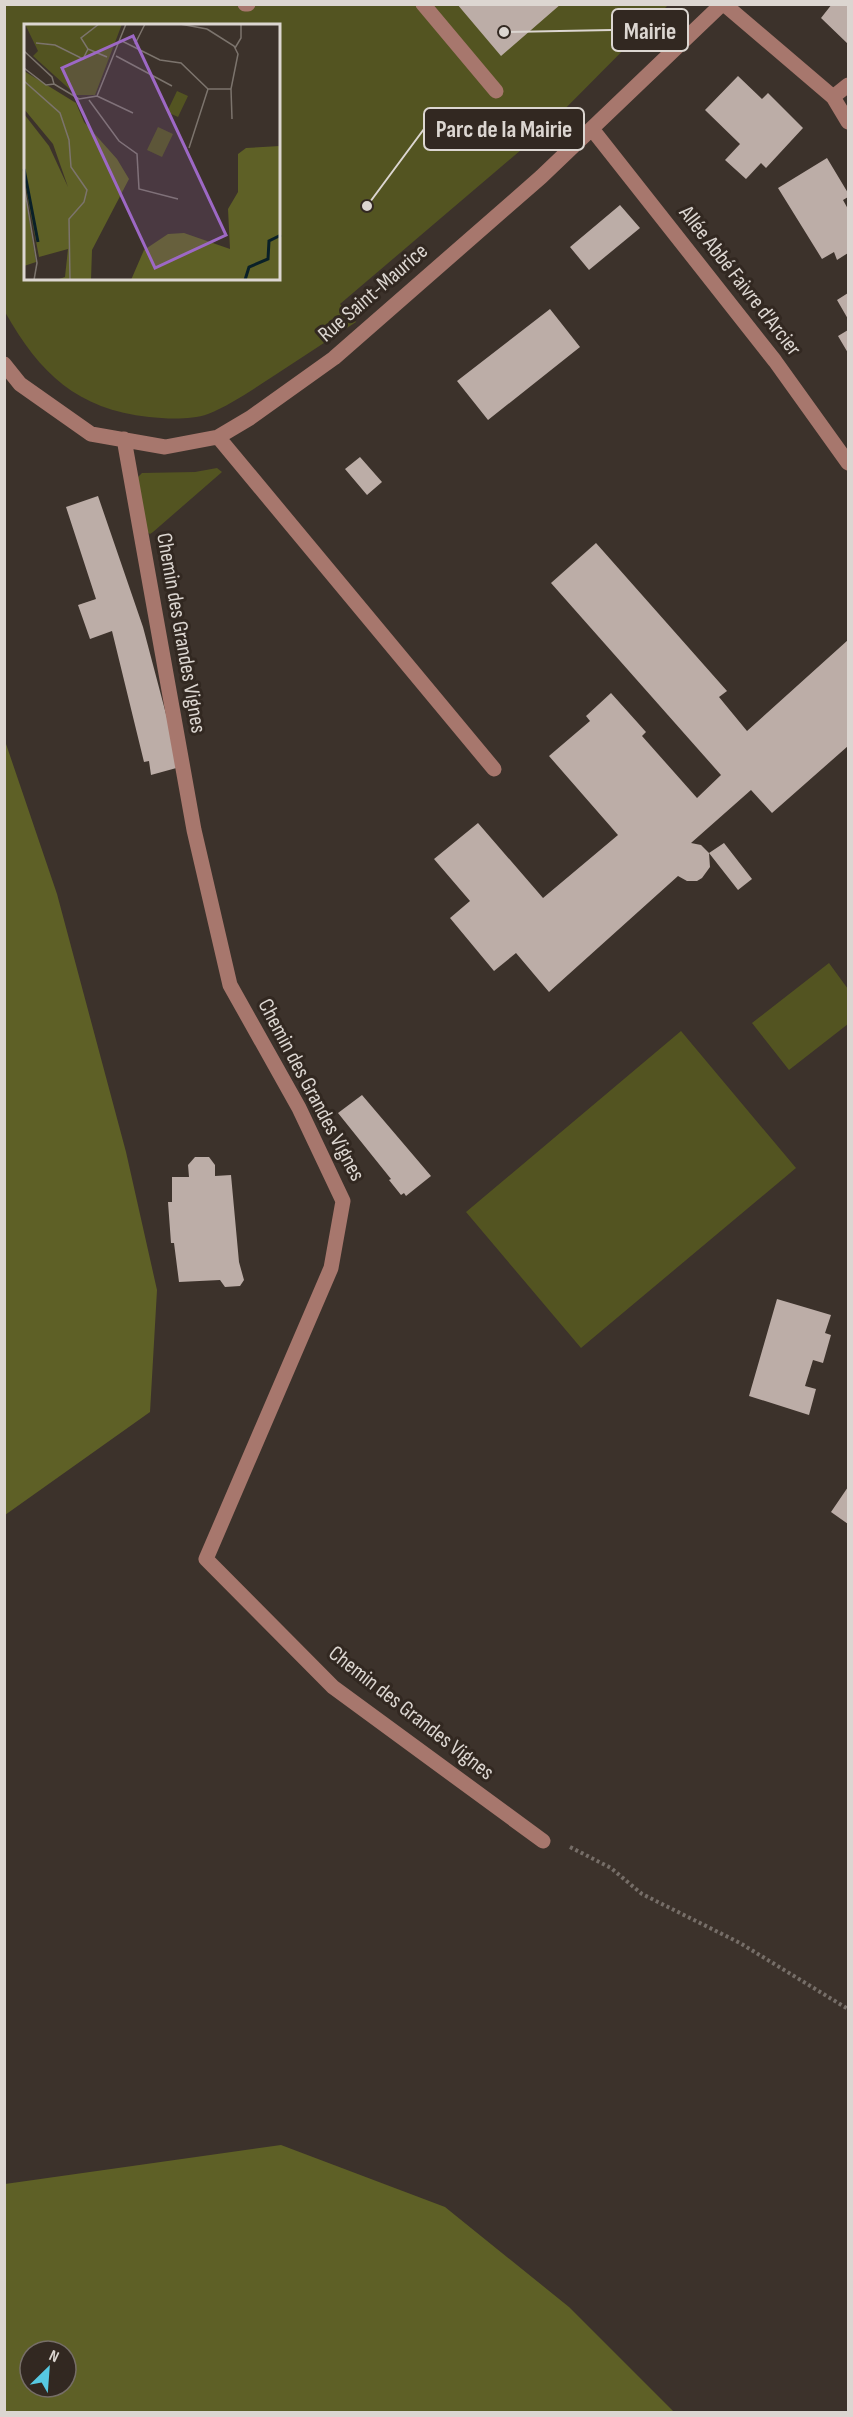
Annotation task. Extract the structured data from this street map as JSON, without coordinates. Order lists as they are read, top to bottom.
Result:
{
  "streets": {
    "street": ["Allée Abbé Faivre d'Arcier", "Rue Saint-Maurice", "Chemin des Grandes Vignes"]
  },
  "crossings": [
    ["Allée Abbé Faivre d'Arcier", "Rue Saint-Maurice"],
    ["Rue Saint-Maurice", "Chemin des Grandes Vignes"]
  ],
  "places": ["Mairie", "Parc de la Mairie"],
  "north": "top right"
}
